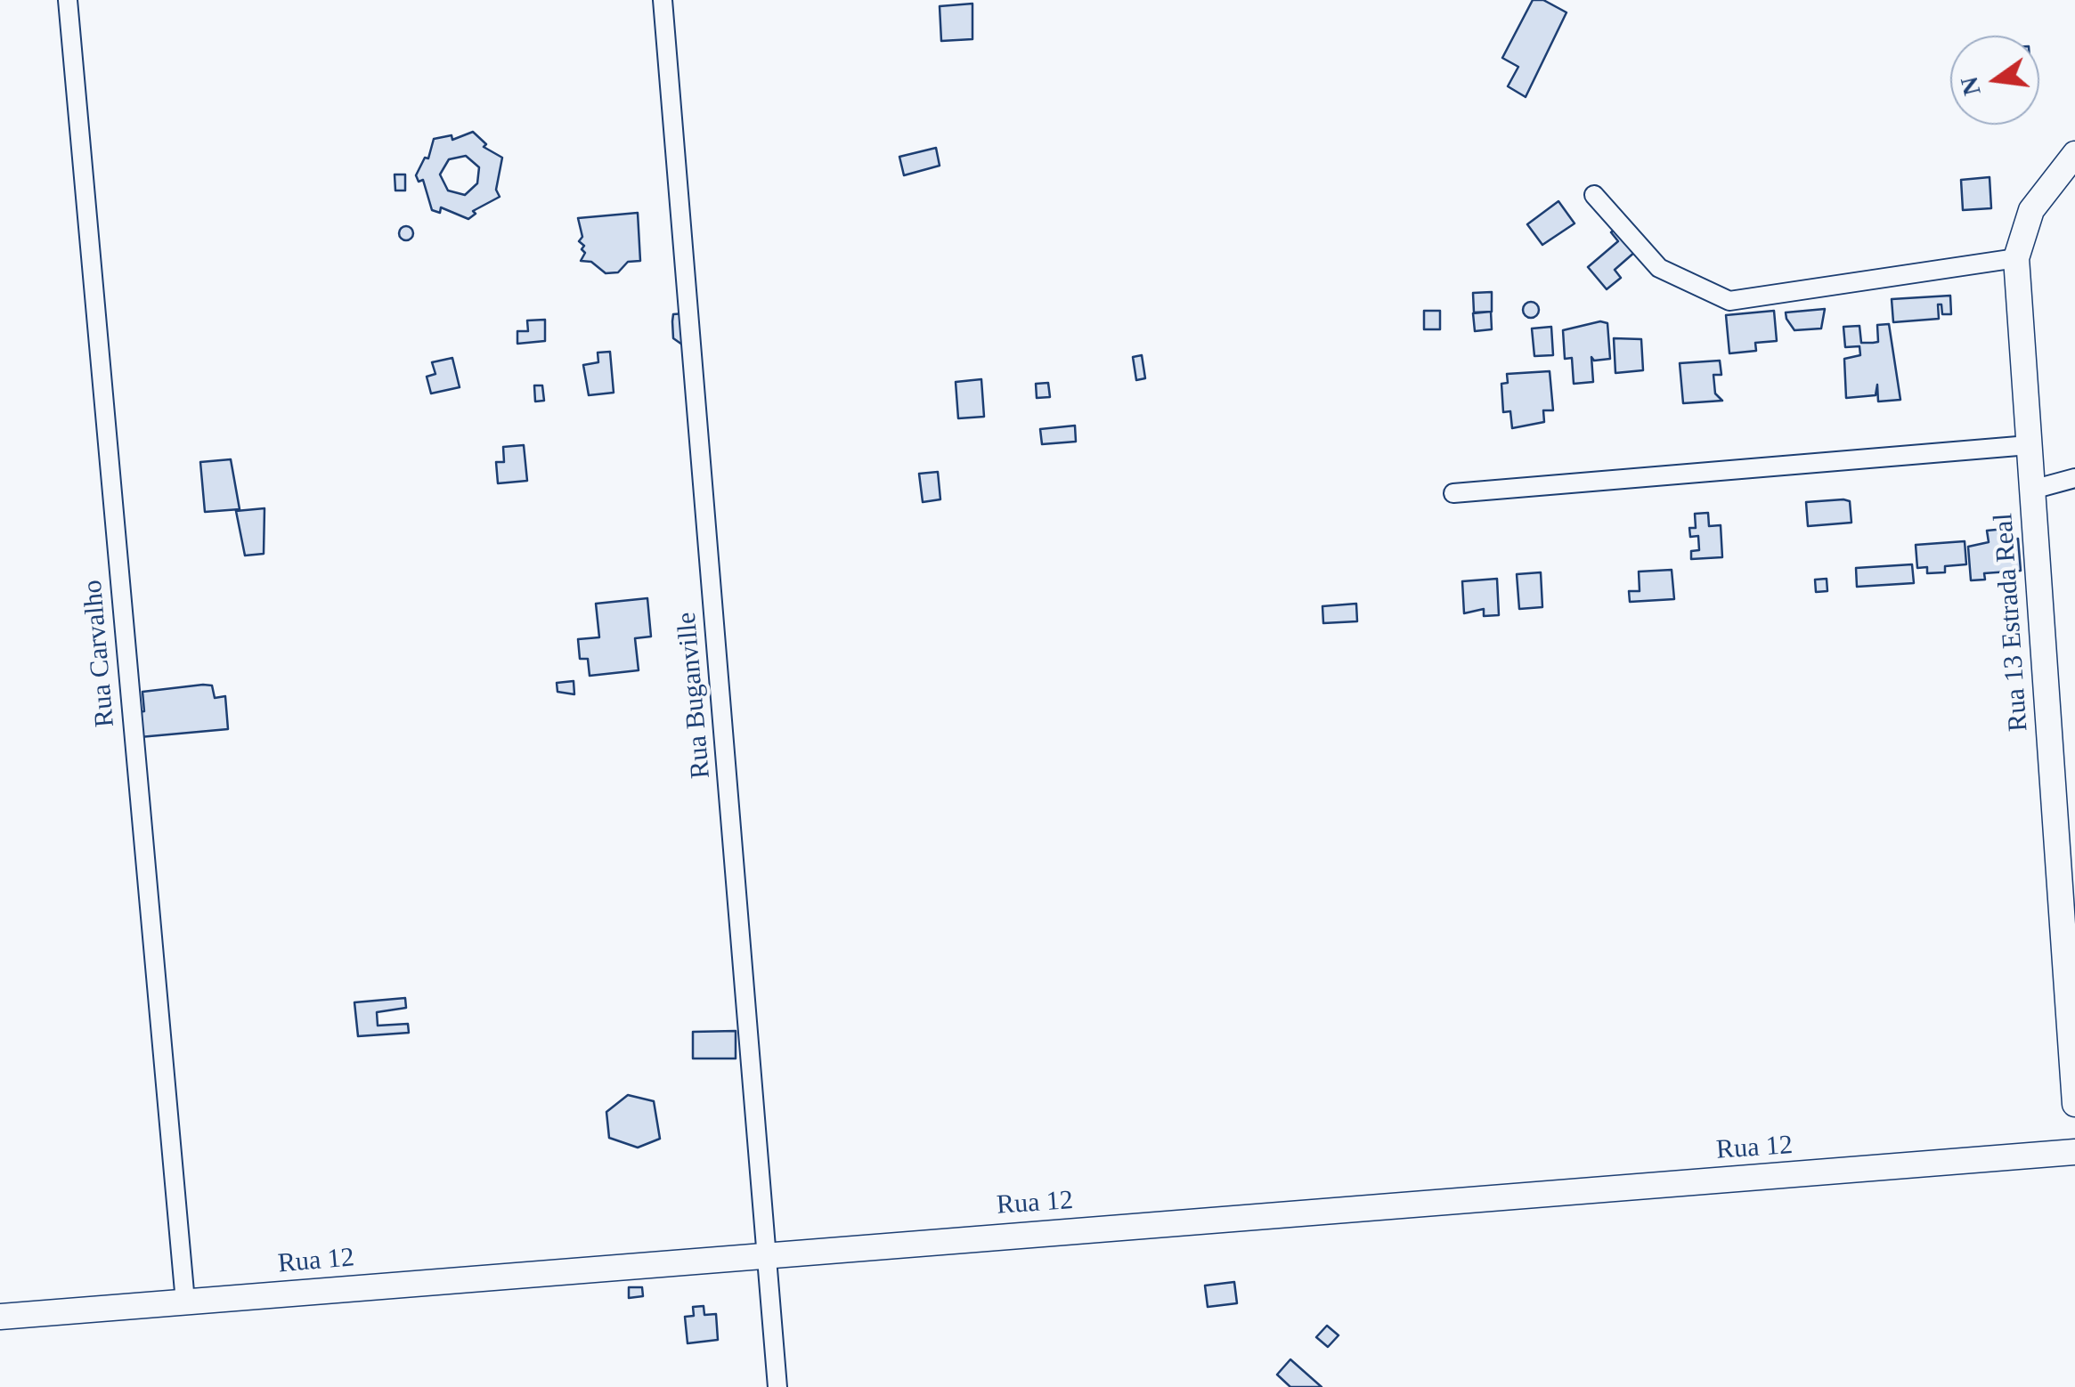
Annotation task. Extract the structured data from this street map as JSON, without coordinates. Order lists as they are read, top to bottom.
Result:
{
  "streets": {
    "street": [
      "Rua 13 Estrada Real",
      "Rua Carvalho",
      "Rua Buganville",
      "Rua 12"
    ]
  },
  "crossings": [
    ["Rua Carvalho", "Rua 12"],
    ["Rua Buganville", "Rua 12"]
  ],
  "north": "left"
}
